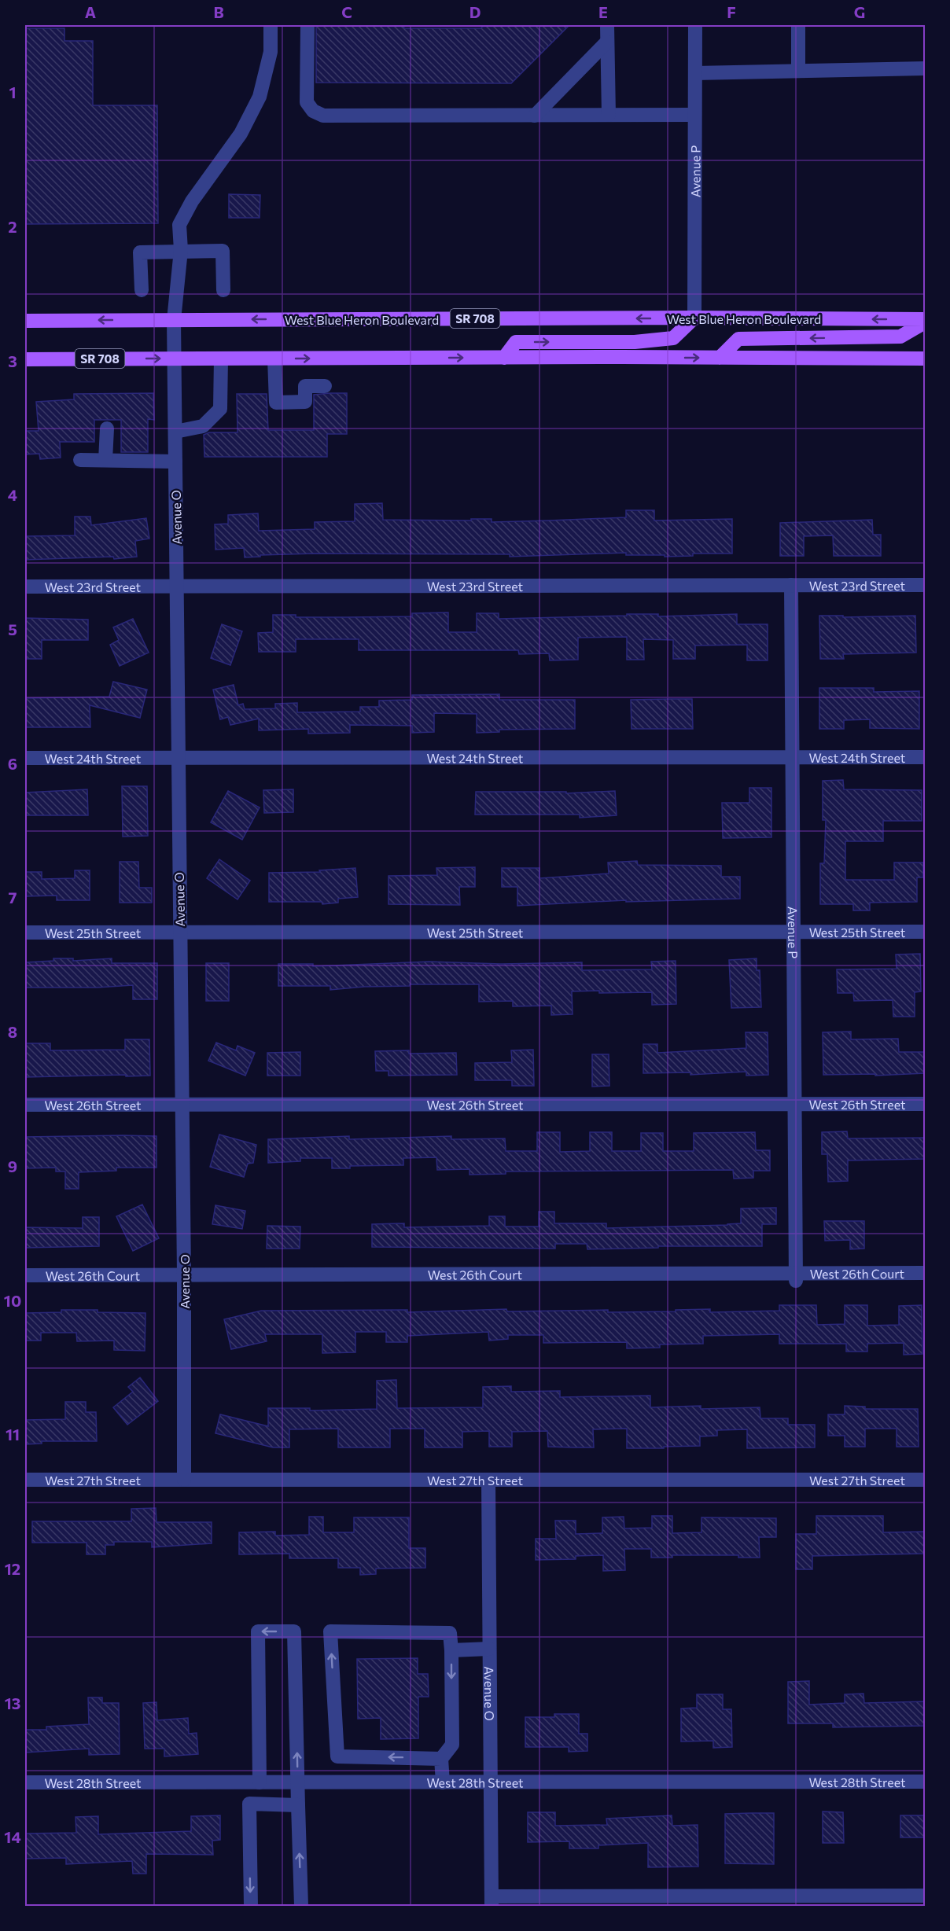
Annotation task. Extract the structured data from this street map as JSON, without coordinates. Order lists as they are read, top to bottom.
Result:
{
  "streets": {
    "main road": ["SR 708", "West Blue Heron Boulevard"],
    "street": [
      "Avenue P",
      "Avenue O",
      "West 23rd Street",
      "West 24th Street",
      "West 25th Street",
      "West 26th Street",
      "West 26th Court",
      "West 27th Street",
      "West 28th Street"
    ]
  },
  "crossings": [
    ["Avenue P", "West Blue Heron Boulevard"],
    ["Avenue P", "West 23rd Street"],
    ["Avenue P", "West 24th Street"],
    ["Avenue P", "West 25th Street"],
    ["Avenue P", "West 26th Street"],
    ["Avenue P", "West 26th Court"],
    ["SR 708", "Avenue O"],
    ["West Blue Heron Boulevard", "Avenue O"],
    ["Avenue O", "West 23rd Street"],
    ["Avenue O", "West 24th Street"],
    ["Avenue O", "West 25th Street"],
    ["Avenue O", "West 26th Street"],
    ["Avenue O", "West 26th Court"],
    ["Avenue O", "West 27th Street"],
    ["Avenue O", "West 28th Street"]
  ],
  "grid": {
    "columns": [
      "A",
      "B",
      "C",
      "D",
      "E",
      "F",
      "G"
    ],
    "rows": [
      "1",
      "2",
      "3",
      "4",
      "5",
      "6",
      "7",
      "8",
      "9",
      "10",
      "11",
      "12",
      "13",
      "14"
    ]
  }
}
